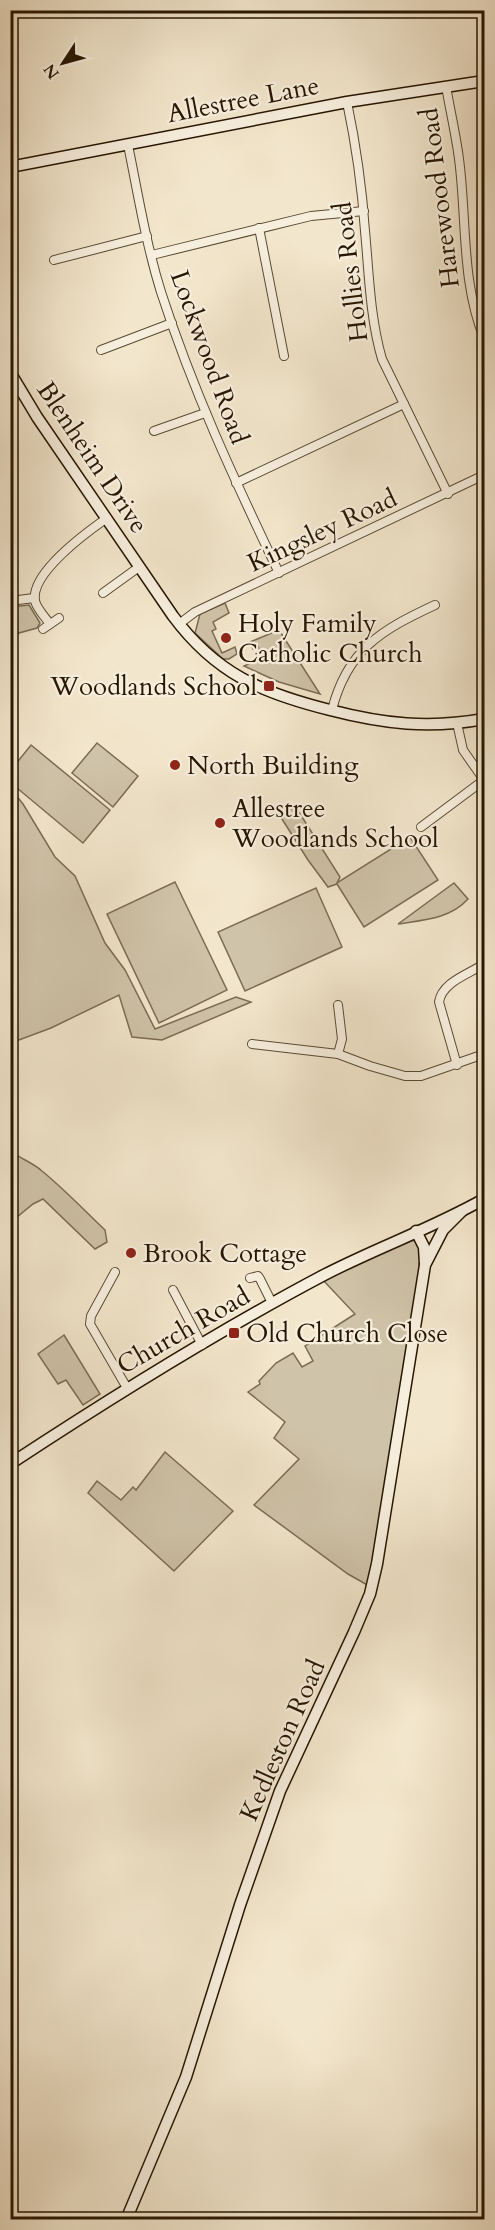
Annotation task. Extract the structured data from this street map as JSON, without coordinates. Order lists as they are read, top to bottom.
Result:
{
  "streets": {
    "street": [
      "Allestree Lane",
      "Harewood Road",
      "Hollies Road",
      "Lockwood Road",
      "Blenheim Drive",
      "Kingsley Road",
      "Church Road",
      "Kedleston Road"
    ]
  },
  "crossings": [
    ["Allestree Lane", "Harewood Road"],
    ["Allestree Lane", "Hollies Road"],
    ["Allestree Lane", "Lockwood Road"],
    ["Hollies Road", "Kingsley Road"],
    ["Lockwood Road", "Kingsley Road"],
    ["Blenheim Drive", "Kingsley Road"],
    ["Church Road", "Kedleston Road"]
  ],
  "places": {
    "other": [
      "Holy Family Catholic Church",
      "North Building",
      "Allestree Woodlands School",
      "Brook Cottage"
    ],
    "transit": ["Woodlands School", "Old Church Close"]
  },
  "north": "bottom left"
}
